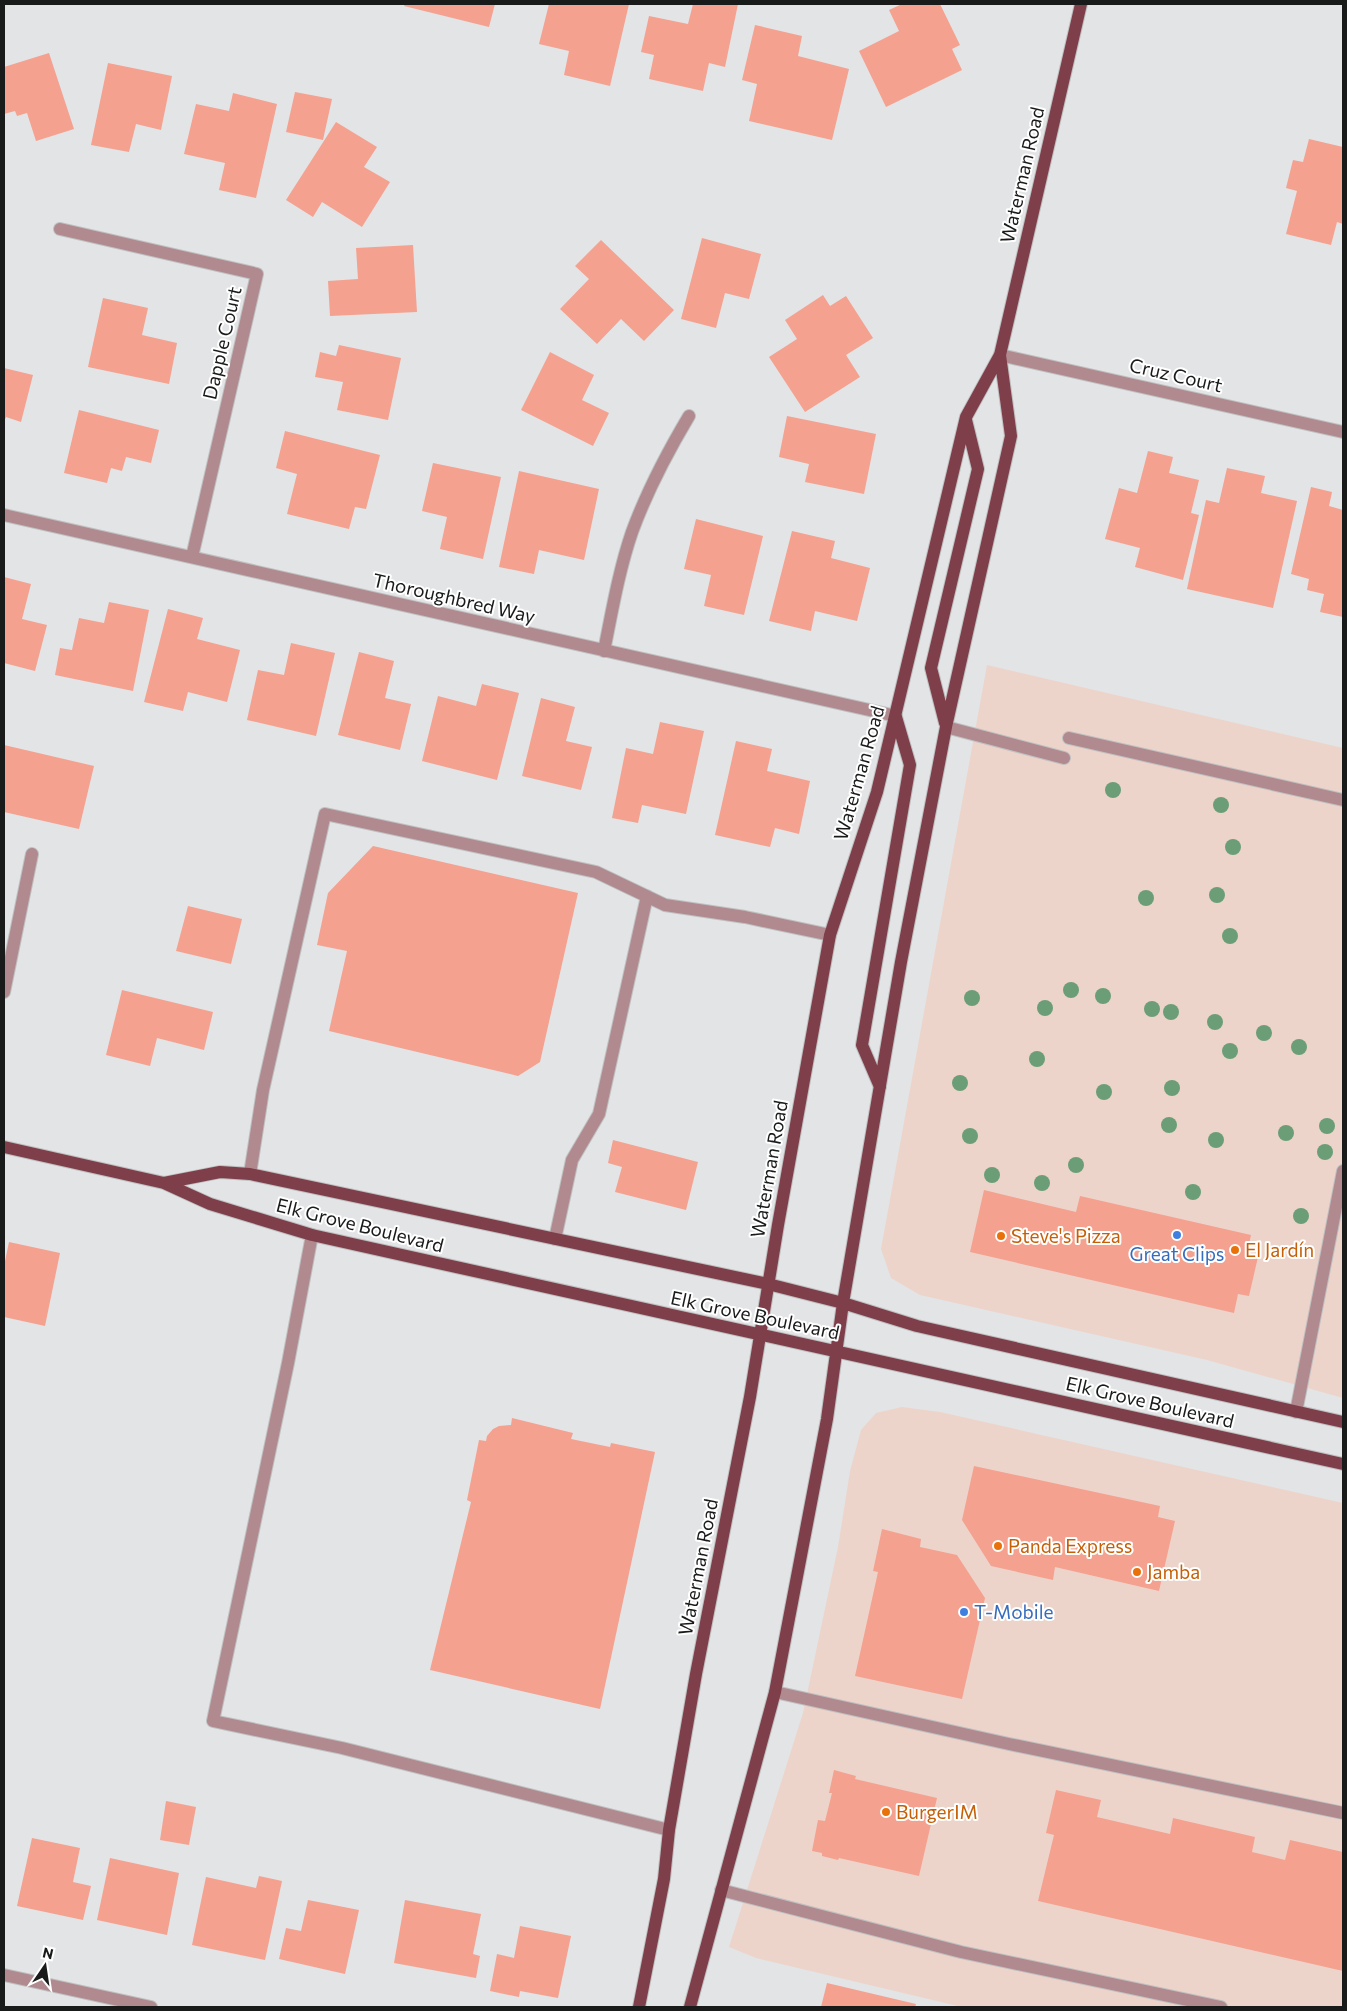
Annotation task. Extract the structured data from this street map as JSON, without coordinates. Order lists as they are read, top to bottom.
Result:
{
  "streets": {
    "main road": ["Waterman Road", "Elk Grove Boulevard"],
    "street": ["Dapple Court", "Cruz Court", "Thoroughbred Way"]
  },
  "crossings": [
    ["Waterman Road", "Cruz Court"],
    ["Waterman Road", "Thoroughbred Way"],
    ["Waterman Road", "Elk Grove Boulevard"],
    ["Dapple Court", "Thoroughbred Way"]
  ],
  "places": [
    "Great Clips",
    "Steve's Pizza",
    "El Jardín",
    "Panda Express",
    "Jamba",
    "T-Mobile",
    "BurgerIM"
  ],
  "north": "top"
}
